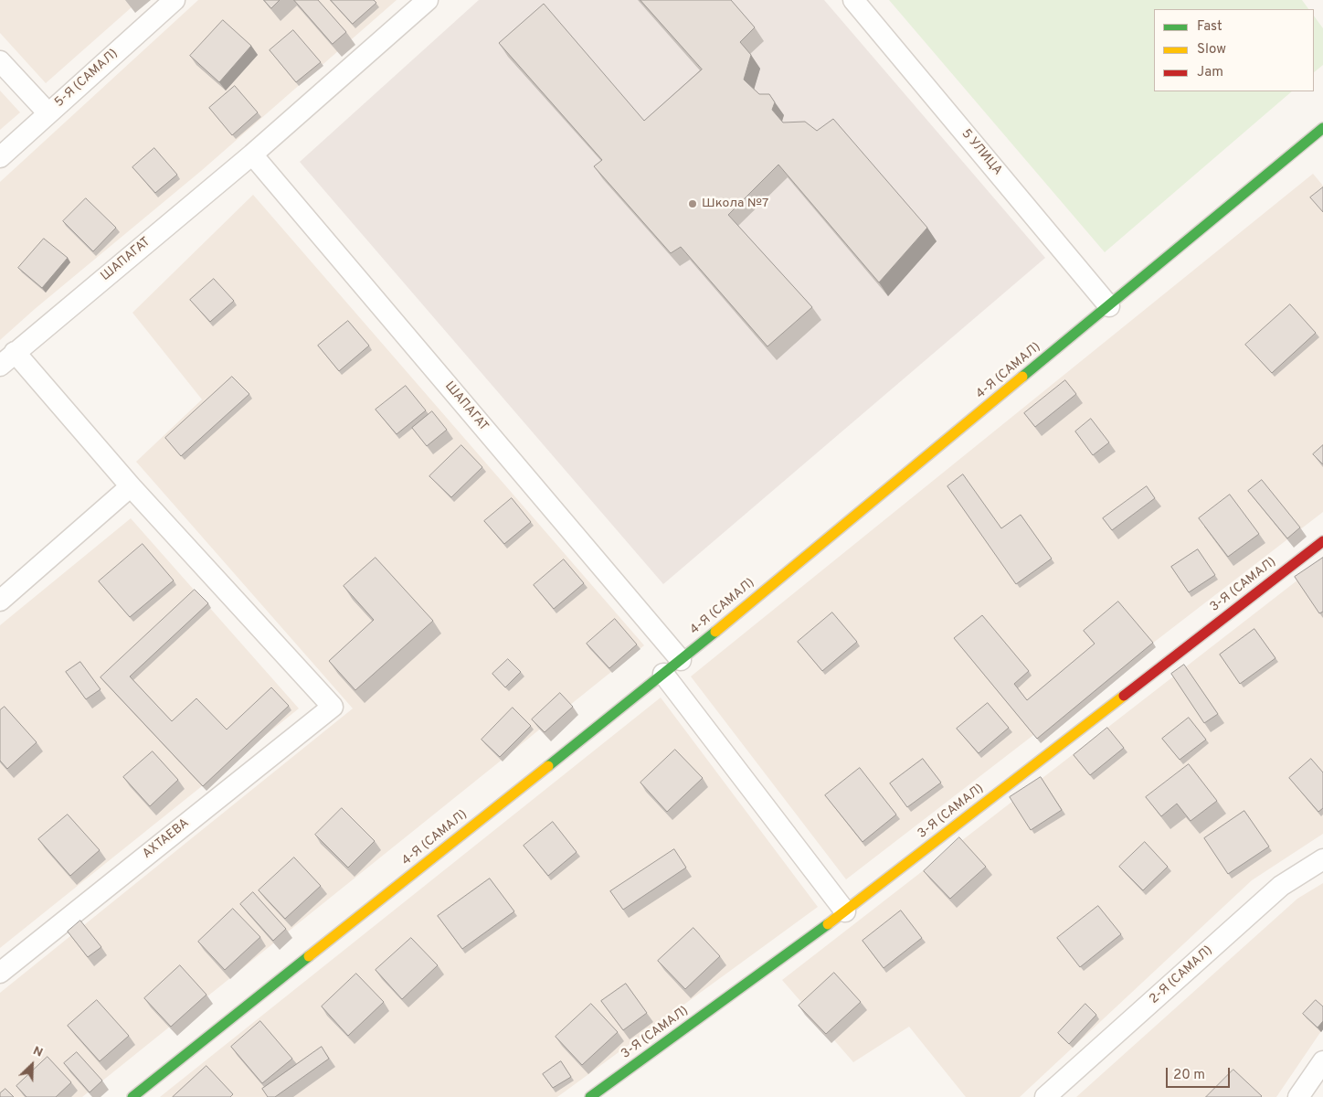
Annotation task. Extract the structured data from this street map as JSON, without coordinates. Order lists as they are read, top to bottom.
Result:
{
  "streets": {
    "street": [
      "5-Я (САМАЛ)",
      "5 УЛИЦА",
      "ШАПАГАТ",
      "4-Я (САМАЛ)",
      "3-Я (САМАЛ)",
      "АХТАЕВА",
      "2-Я (САМАЛ)"
    ]
  },
  "crossings": [
    ["5 УЛИЦА", "4-Я (САМАЛ)"],
    ["ШАПАГАТ", "4-Я (САМАЛ)"]
  ],
  "places": ["Школа №7"],
  "legend": ["Fast", "Slow", "Jam"],
  "scale_bar": "20 m",
  "north": "top right"
}
